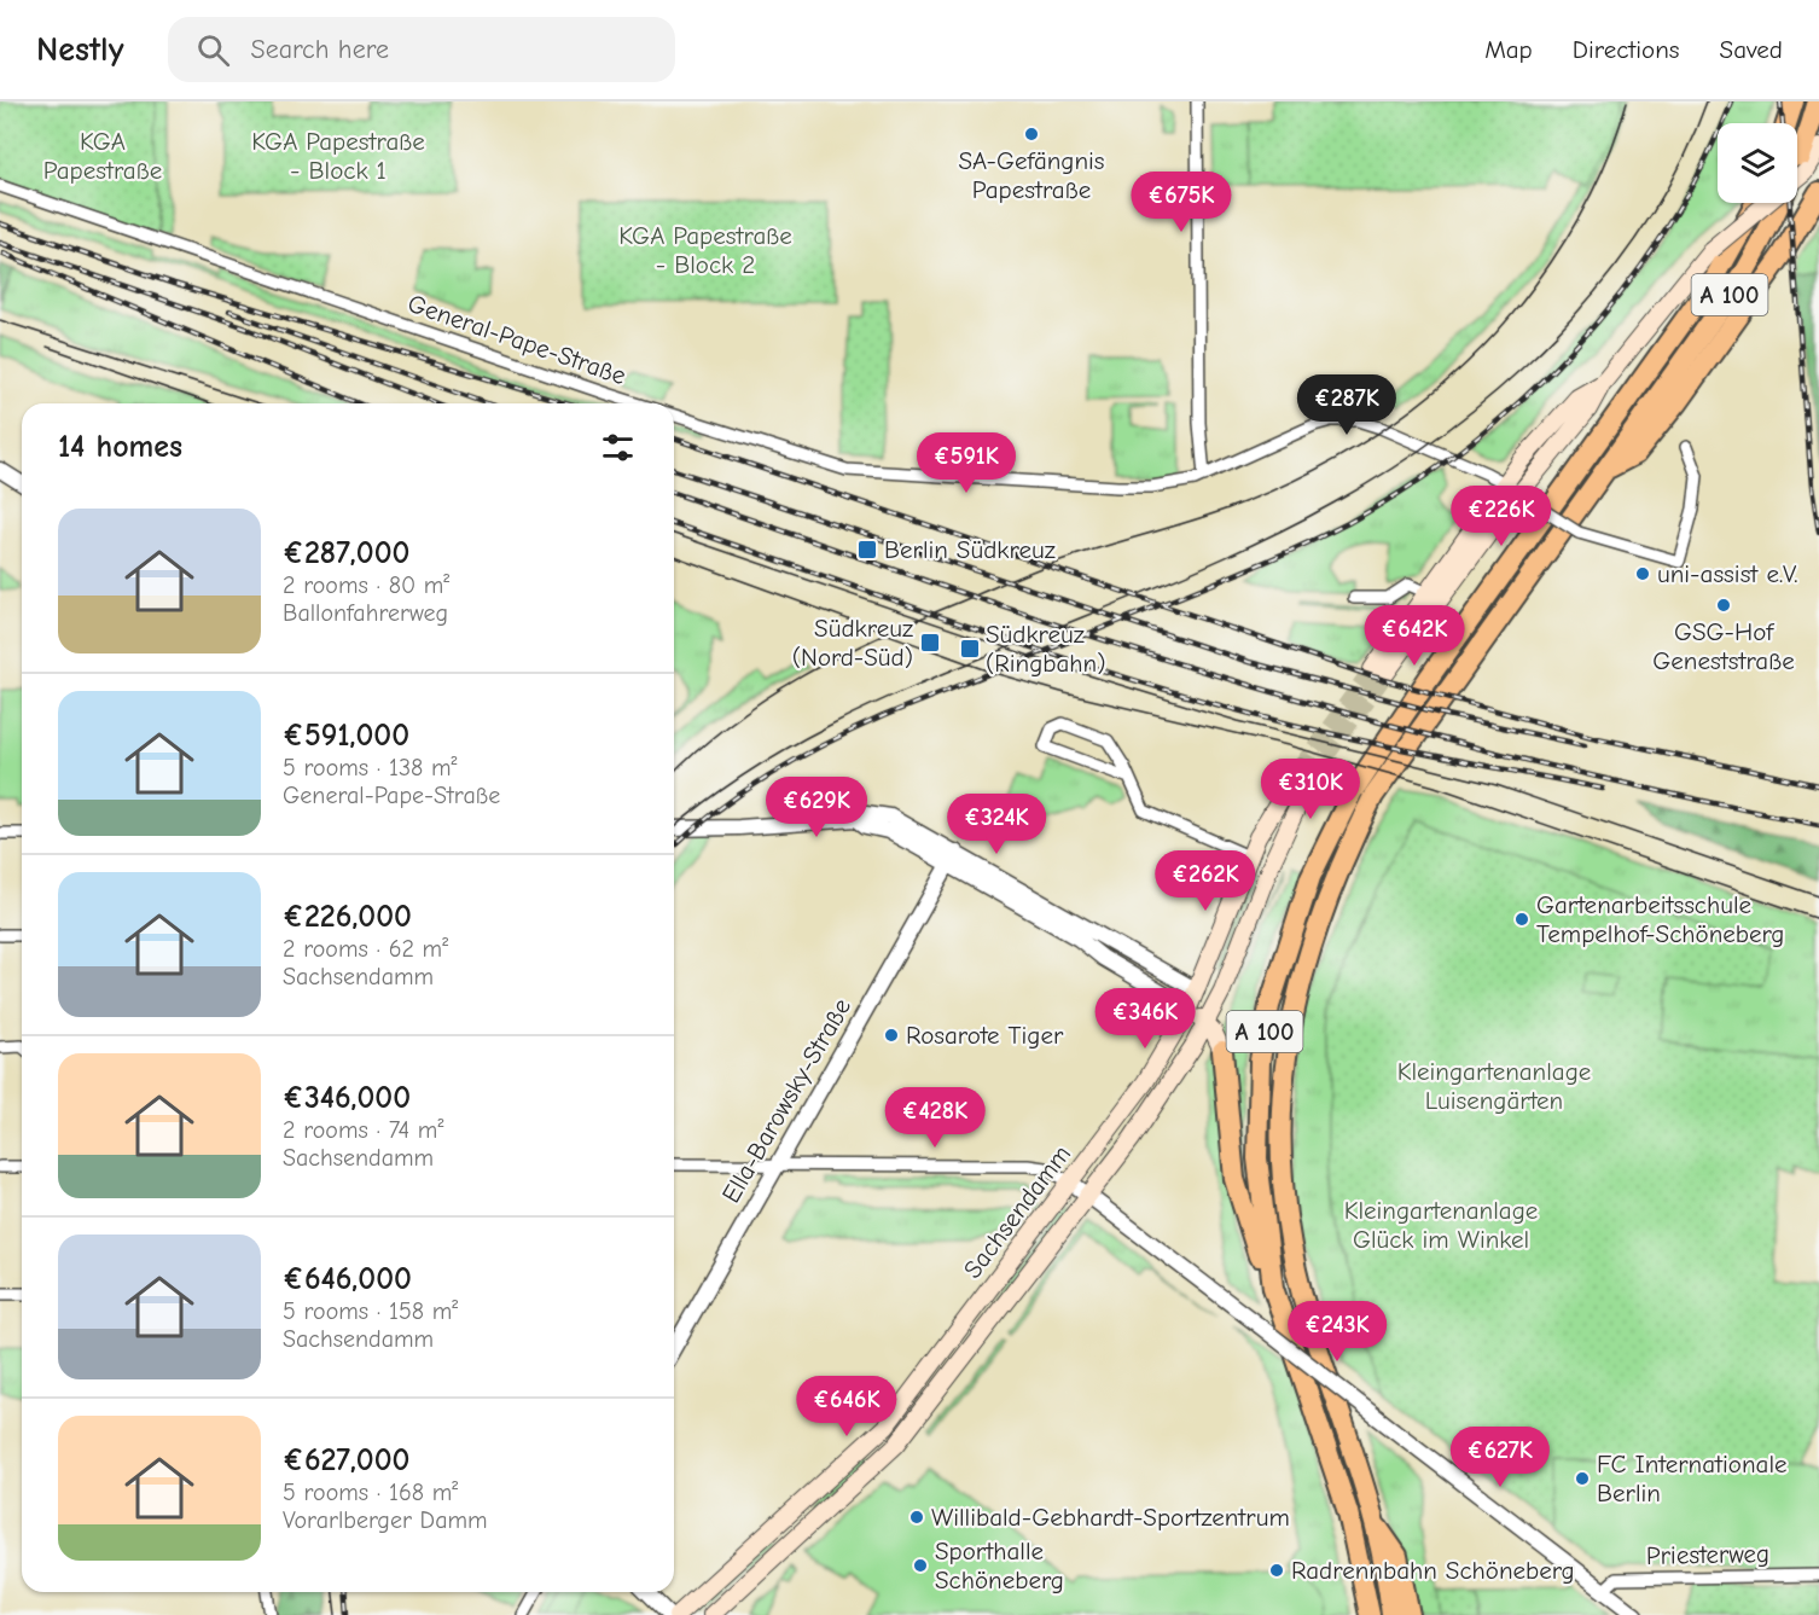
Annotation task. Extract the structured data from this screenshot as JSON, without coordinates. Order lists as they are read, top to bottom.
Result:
{
  "streets": {
    "highway": ["A 100"],
    "main road": ["Sachsendamm"],
    "street": ["General-Pape-Straße", "Ella-Barowsky-Straße", "Priesterweg"]
  },
  "parks": [
    "KGA Papestraße",
    "KGA Papestraße - Block 1",
    "KGA Papestraße - Block 2",
    "Kleingartenanlage Luisengärten",
    "Kleingartenanlage Glück im Winkel"
  ],
  "places": {
    "other": [
      "SA-Gefängnis Papestraße",
      "uni-assist e.V.",
      "GSG-Hof Geneststraße",
      "Gartenarbeitsschule Tempelhof-Schöneberg",
      "Rosarote Tiger",
      "FC Internationale Berlin",
      "Willibald-Gebhardt-Sportzentrum",
      "Sporthalle Schöneberg",
      "Radrennbahn Schöneberg"
    ],
    "transit": ["Berlin Südkreuz", "Südkreuz (Nord-Süd)", "Südkreuz (Ringbahn)"]
  },
  "page": {
    "header": "Nestly",
    "search": "Search here",
    "nav": ["Map", "Directions", "Saved"],
    "price": [
      "€675K",
      "€287K",
      "€591K",
      "€226K",
      "€642K",
      "€310K",
      "€629K",
      "€324K",
      "€262K",
      "€346K",
      "€428K",
      "€243K",
      "€646K",
      "€627K"
    ],
    "heading": "14 homes",
    "list": [
      {
        "name": "€287,000",
        "note": "2 rooms · 80 m² · Ballonfahrerweg"
      },
      {
        "name": "€591,000",
        "note": "5 rooms · 138 m² · General-Pape-Straße"
      },
      {
        "name": "€226,000",
        "note": "2 rooms · 62 m² · Sachsendamm"
      },
      {
        "name": "€346,000",
        "note": "2 rooms · 74 m² · Sachsendamm"
      },
      {
        "name": "€646,000",
        "note": "5 rooms · 158 m² · Sachsendamm"
      },
      {
        "name": "€627,000",
        "note": "5 rooms · 168 m² · Vorarlberger Damm"
      }
    ]
  }
}
